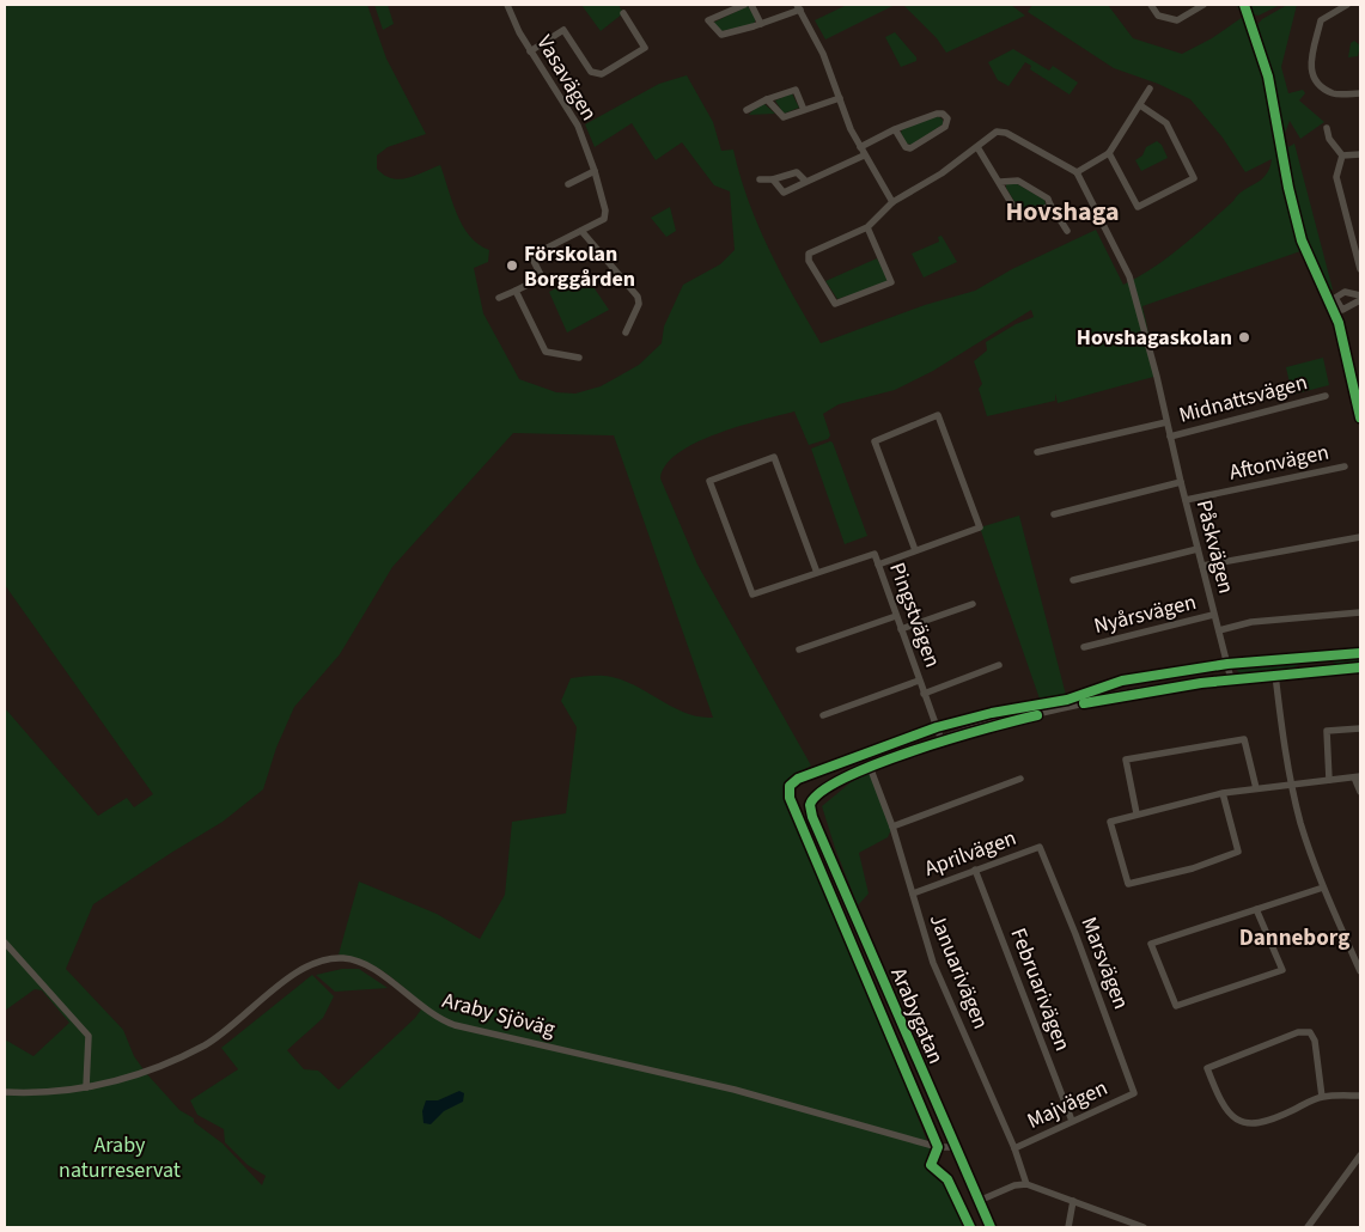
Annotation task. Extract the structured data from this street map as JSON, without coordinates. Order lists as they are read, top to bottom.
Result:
{
  "streets": {
    "street": [
      "Vasavägen",
      "Midnattsvägen",
      "Aftonvägen",
      "Påskvägen",
      "Nyårsvägen",
      "Pingstvägen",
      "Aprilvägen",
      "Marsvägen",
      "Januarivägen",
      "Februarivägen",
      "Araby Sjöväg",
      "Arabygatan",
      "Majvägen"
    ]
  },
  "crossings": [
    ["Midnattsvägen", "Påskvägen"],
    ["Aftonvägen", "Påskvägen"],
    ["Påskvägen", "Nyårsvägen"],
    ["Aprilvägen", "Marsvägen"],
    ["Aprilvägen", "Januarivägen"],
    ["Aprilvägen", "Februarivägen"],
    ["Marsvägen", "Majvägen"],
    ["Januarivägen", "Arabygatan"],
    ["Januarivägen", "Majvägen"],
    ["Februarivägen", "Majvägen"],
    ["Araby Sjöväg", "Arabygatan"]
  ],
  "districts": ["Hovshaga", "Danneborg"],
  "parks": ["Araby naturreservat"],
  "places": ["Förskolan Borggården", "Hovshagaskolan"]
}
